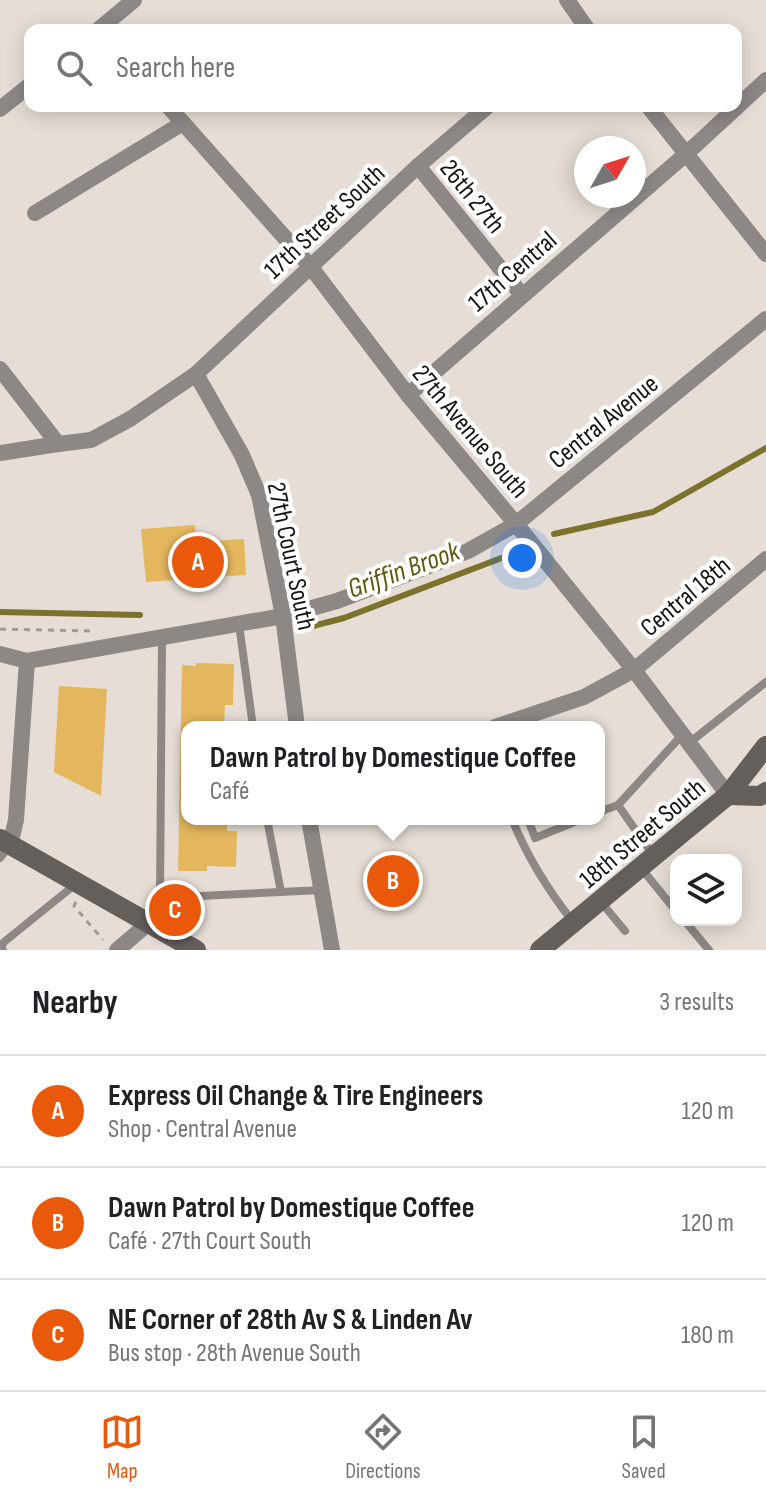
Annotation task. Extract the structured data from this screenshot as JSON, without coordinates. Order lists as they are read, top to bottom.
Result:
{
  "streets": {
    "main road": ["18th Street South"],
    "street": [
      "26th 27th",
      "17th Street South",
      "17th Central",
      "Central Avenue",
      "27th Avenue South",
      "27th Court South",
      "Central 18th"
    ]
  },
  "crossings": [
    ["26th 27th", "17th Street South"],
    ["26th 27th", "17th Central"],
    ["17th Street South", "27th Avenue South"],
    ["17th Street South", "27th Court South"],
    ["17th Central", "27th Avenue South"],
    ["Central Avenue", "27th Avenue South"],
    ["Central Avenue", "27th Court South"],
    ["27th Avenue South", "Central 18th"],
    ["27th Avenue South", "18th Street South"]
  ],
  "water": ["Griffin Brook"],
  "north": "top right",
  "page": {
    "search": "Search here",
    "pins": ["A", "B", "C"],
    "popup": ["Dawn Patrol by Domestique Coffee", "Café"],
    "heading": ["Nearby", "3 results"],
    "list": [
      {
        "mark": "A",
        "name": "Express Oil Change & Tire Engineers",
        "note": "Shop · Central Avenue",
        "value": "120 m"
      },
      {
        "mark": "B",
        "name": "Dawn Patrol by Domestique Coffee",
        "note": "Café · 27th Court South",
        "value": "120 m"
      },
      {
        "mark": "C",
        "name": "NE Corner of 28th Av S & Linden Av",
        "note": "Bus stop · 28th Avenue South",
        "value": "180 m"
      }
    ],
    "nav": ["Map", "Directions", "Saved"]
  }
}
